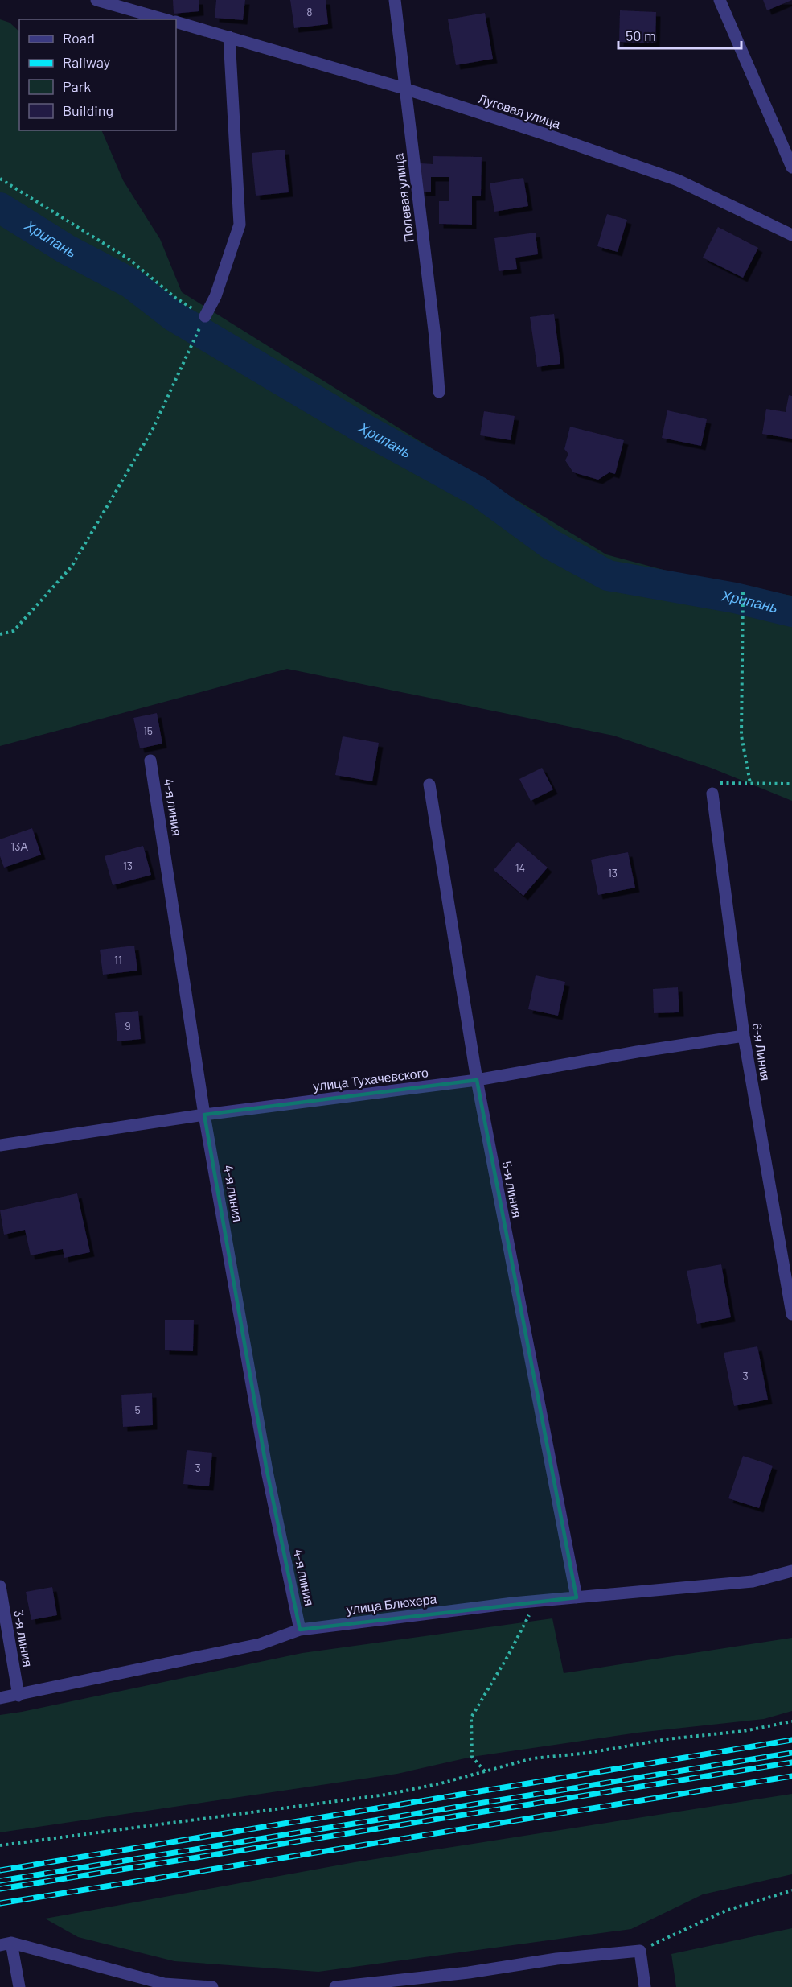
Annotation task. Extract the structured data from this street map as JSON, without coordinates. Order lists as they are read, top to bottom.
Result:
{
  "streets": {
    "street": [
      "Луговая улица",
      "Полевая улица",
      "4-я линия",
      "6-я Линия",
      "улица Тухачевского",
      "5-я линия",
      "улица Блюхера",
      "3-я линия"
    ]
  },
  "crossings": [
    ["Луговая улица", "Полевая улица"],
    ["4-я линия", "улица Тухачевского"],
    ["4-я линия", "улица Блюхера"],
    ["6-я Линия", "улица Тухачевского"],
    ["улица Тухачевского", "5-я линия"],
    ["5-я линия", "улица Блюхера"],
    ["улица Блюхера", "3-я линия"]
  ],
  "water": ["Хрипань"],
  "house_numbers": [
    "8",
    "15",
    "13А",
    "13",
    "14",
    "13",
    "11",
    "9",
    "3",
    "5",
    "3"
  ],
  "legend": [
    "Road",
    "Railway",
    "Park",
    "Building"
  ],
  "scale_bar": "50 m"
}
